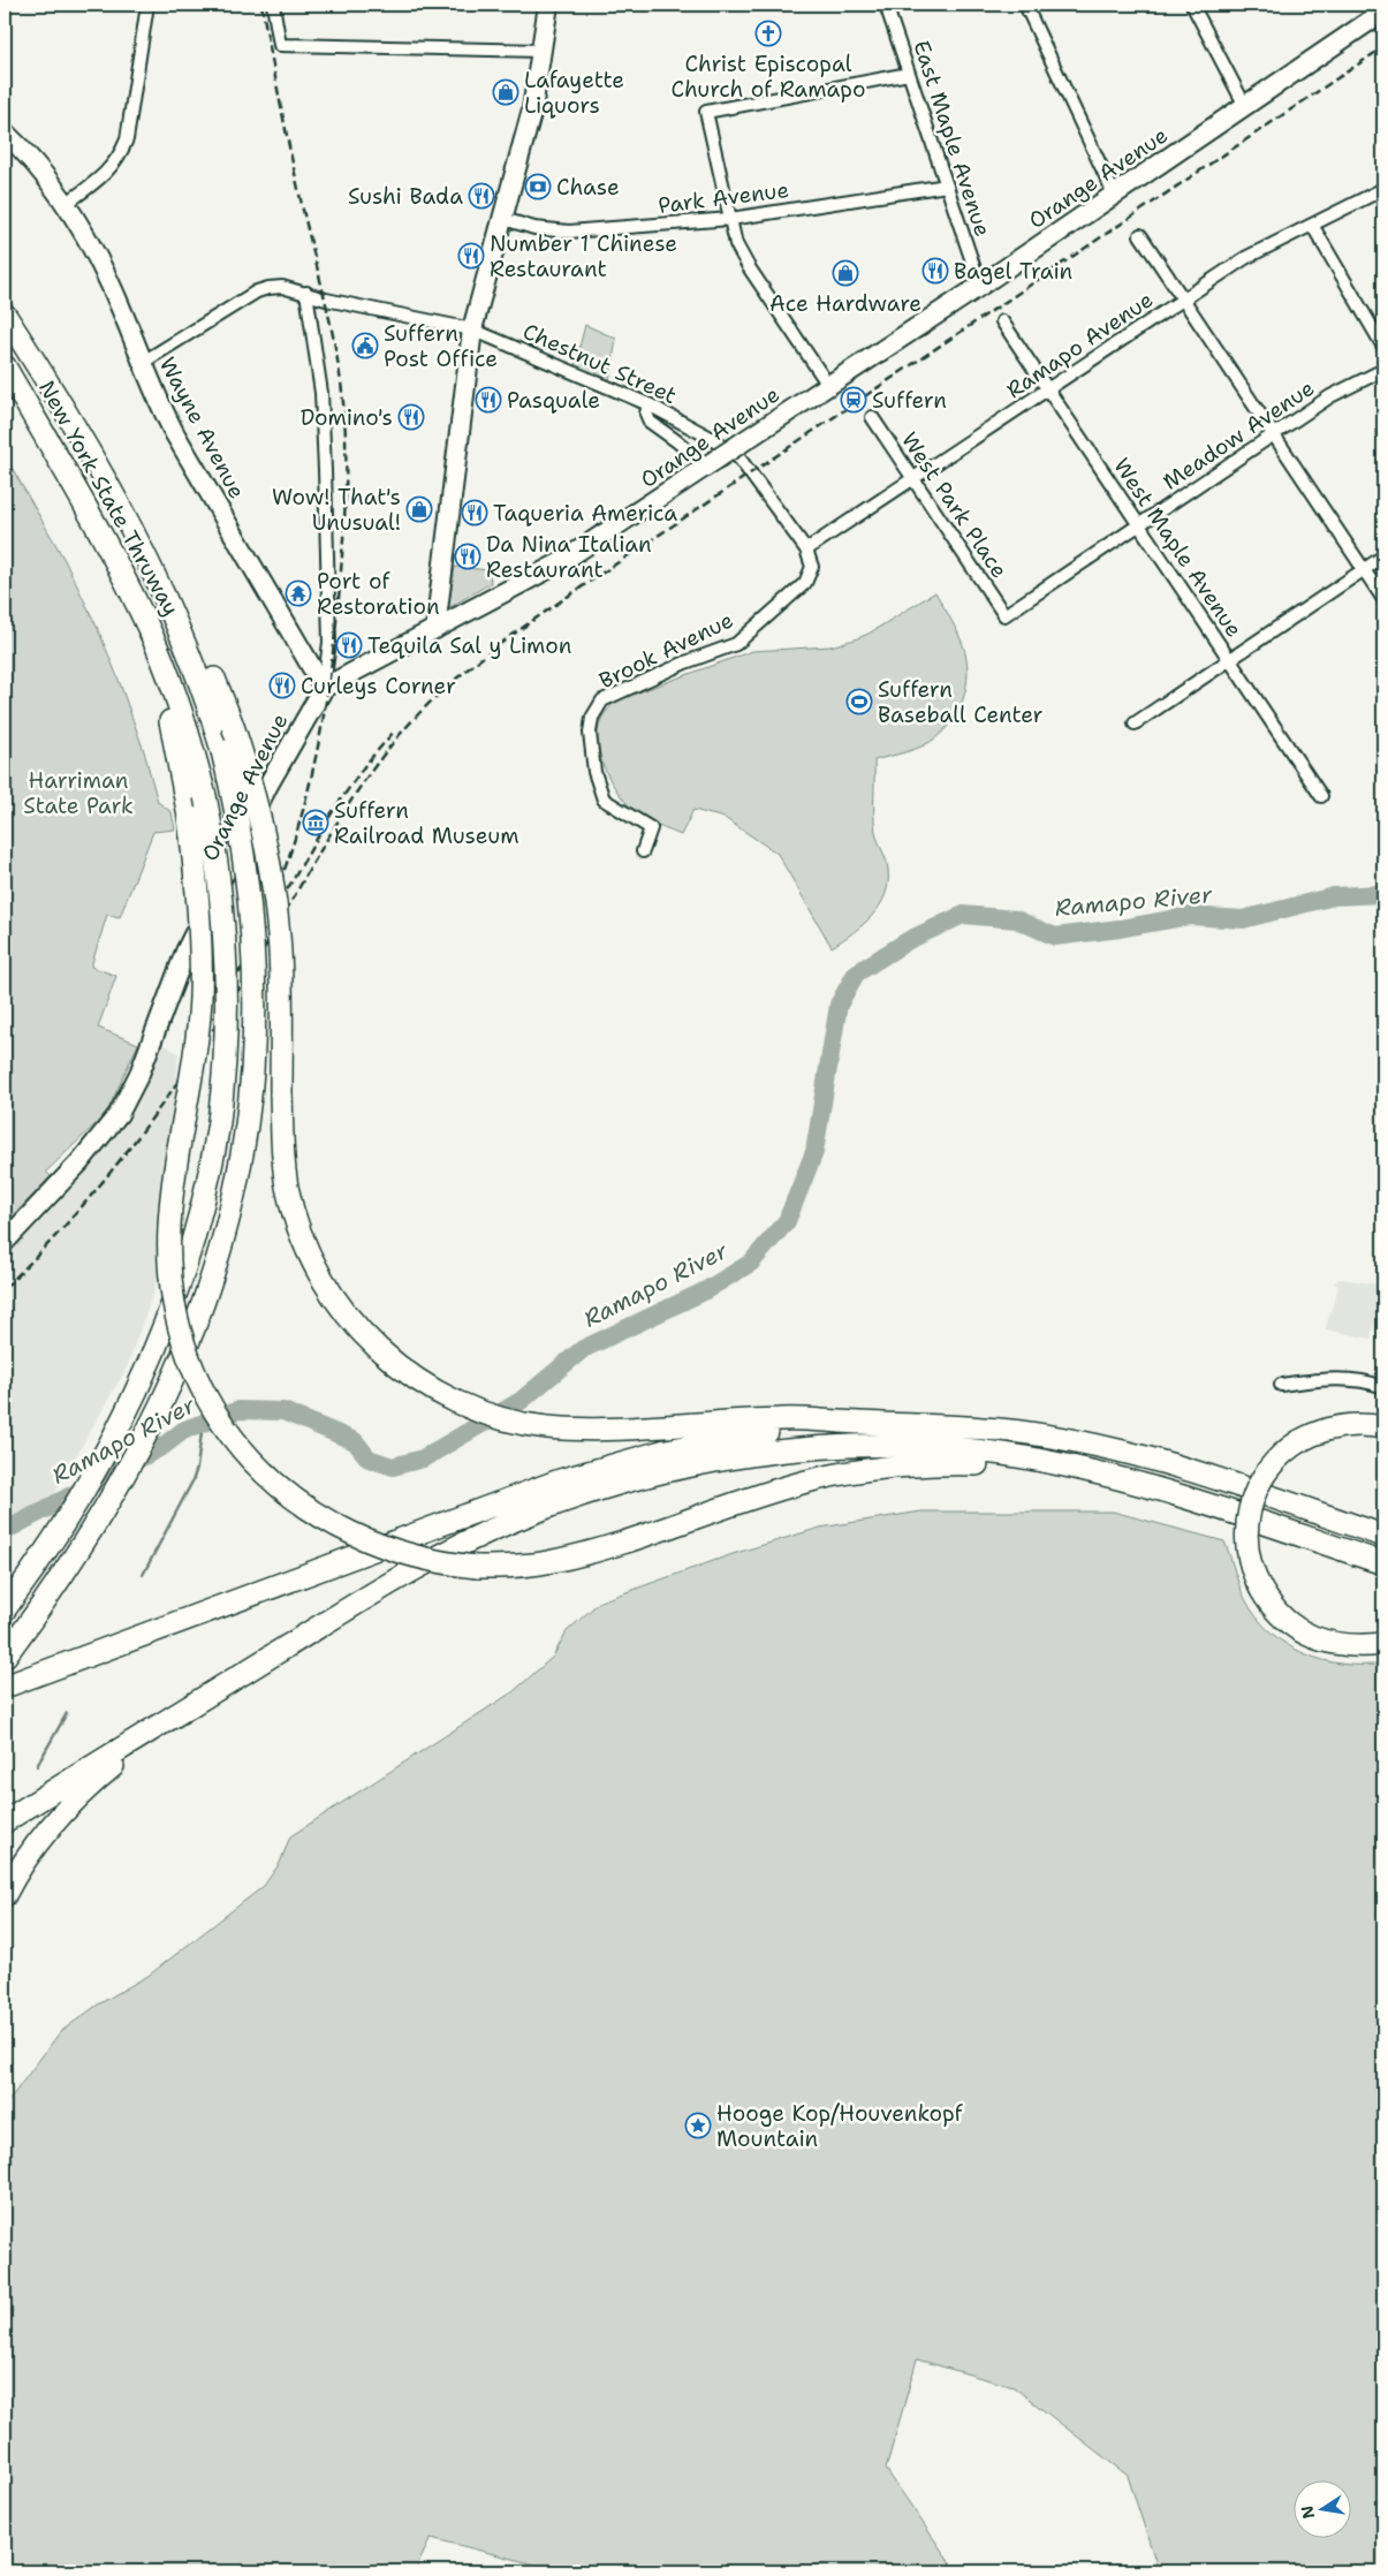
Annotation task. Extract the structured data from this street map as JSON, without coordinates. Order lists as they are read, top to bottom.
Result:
{
  "streets": {
    "highway": ["New York State Thruway"],
    "main road": ["Orange Avenue", "Wayne Avenue"],
    "street": [
      "East Maple Avenue",
      "Park Avenue",
      "Ramapo Avenue",
      "Chestnut Street",
      "Meadow Avenue",
      "West Park Place",
      "West Maple Avenue",
      "Brook Avenue"
    ]
  },
  "crossings": [
    ["East Maple Avenue", "Orange Avenue"],
    ["East Maple Avenue", "Park Avenue"],
    ["Orange Avenue", "Wayne Avenue"],
    ["Ramapo Avenue", "Chestnut Street"],
    ["Ramapo Avenue", "West Park Place"],
    ["Ramapo Avenue", "West Maple Avenue"],
    ["Ramapo Avenue", "Brook Avenue"],
    ["Chestnut Street", "Wayne Avenue"],
    ["Chestnut Street", "Brook Avenue"],
    ["Meadow Avenue", "West Park Place"],
    ["Meadow Avenue", "West Maple Avenue"]
  ],
  "water": ["Ramapo River"],
  "parks": ["Harriman State Park"],
  "places": {
    "church": ["Christ Episcopal Church of Ramapo"],
    "shop": ["Lafayette Liquors", "Ace Hardware", "Wow! That's Unusual!"],
    "bank": ["Chase"],
    "restaurant": [
      "Sushi Bada",
      "Number 1 Chinese Restaurant",
      "Bagel Train",
      "Pasquale",
      "Domino's",
      "Taqueria America",
      "Da Nina Italian Restaurant",
      "Tequila Sal y Limon",
      "Curleys Corner"
    ],
    "public building": ["Suffern Post Office"],
    "station": ["Suffern"],
    "temple": ["Port of Restoration"],
    "sports": ["Suffern Baseball Center"],
    "museum": ["Suffern Railroad Museum"],
    "place": ["Hooge Kop/Houvenkopf Mountain"]
  },
  "north": "left"
}
